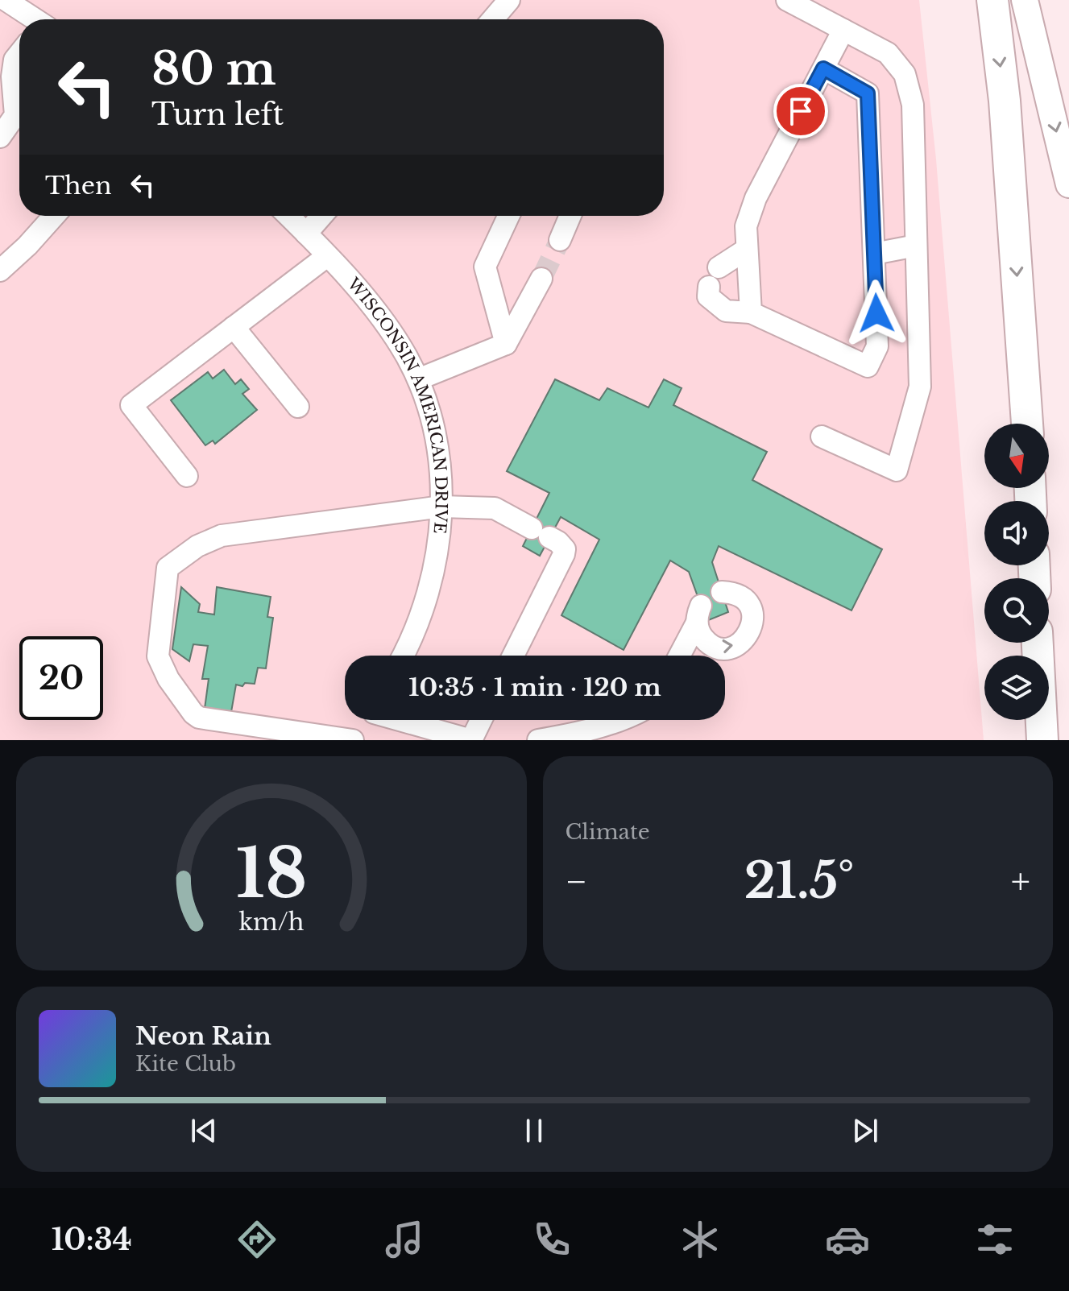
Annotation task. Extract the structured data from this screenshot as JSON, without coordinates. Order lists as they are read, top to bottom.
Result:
{
  "streets": {
    "street": ["WISCONSIN AMERICAN DRIVE"]
  },
  "north": "bottom",
  "page": {
    "turn": ["80 m", "Turn left"],
    "then": "Then",
    "limit": "20",
    "trip": "10:35 · 1 min · 120 m",
    "tile": "Climate",
    "heat": ["−", "21.5°", "+"],
    "song": ["Neon Rain", "Kite Club"],
    "tabs": "10:34",
    "gauge": ["18", "km/h"]
  }
}
